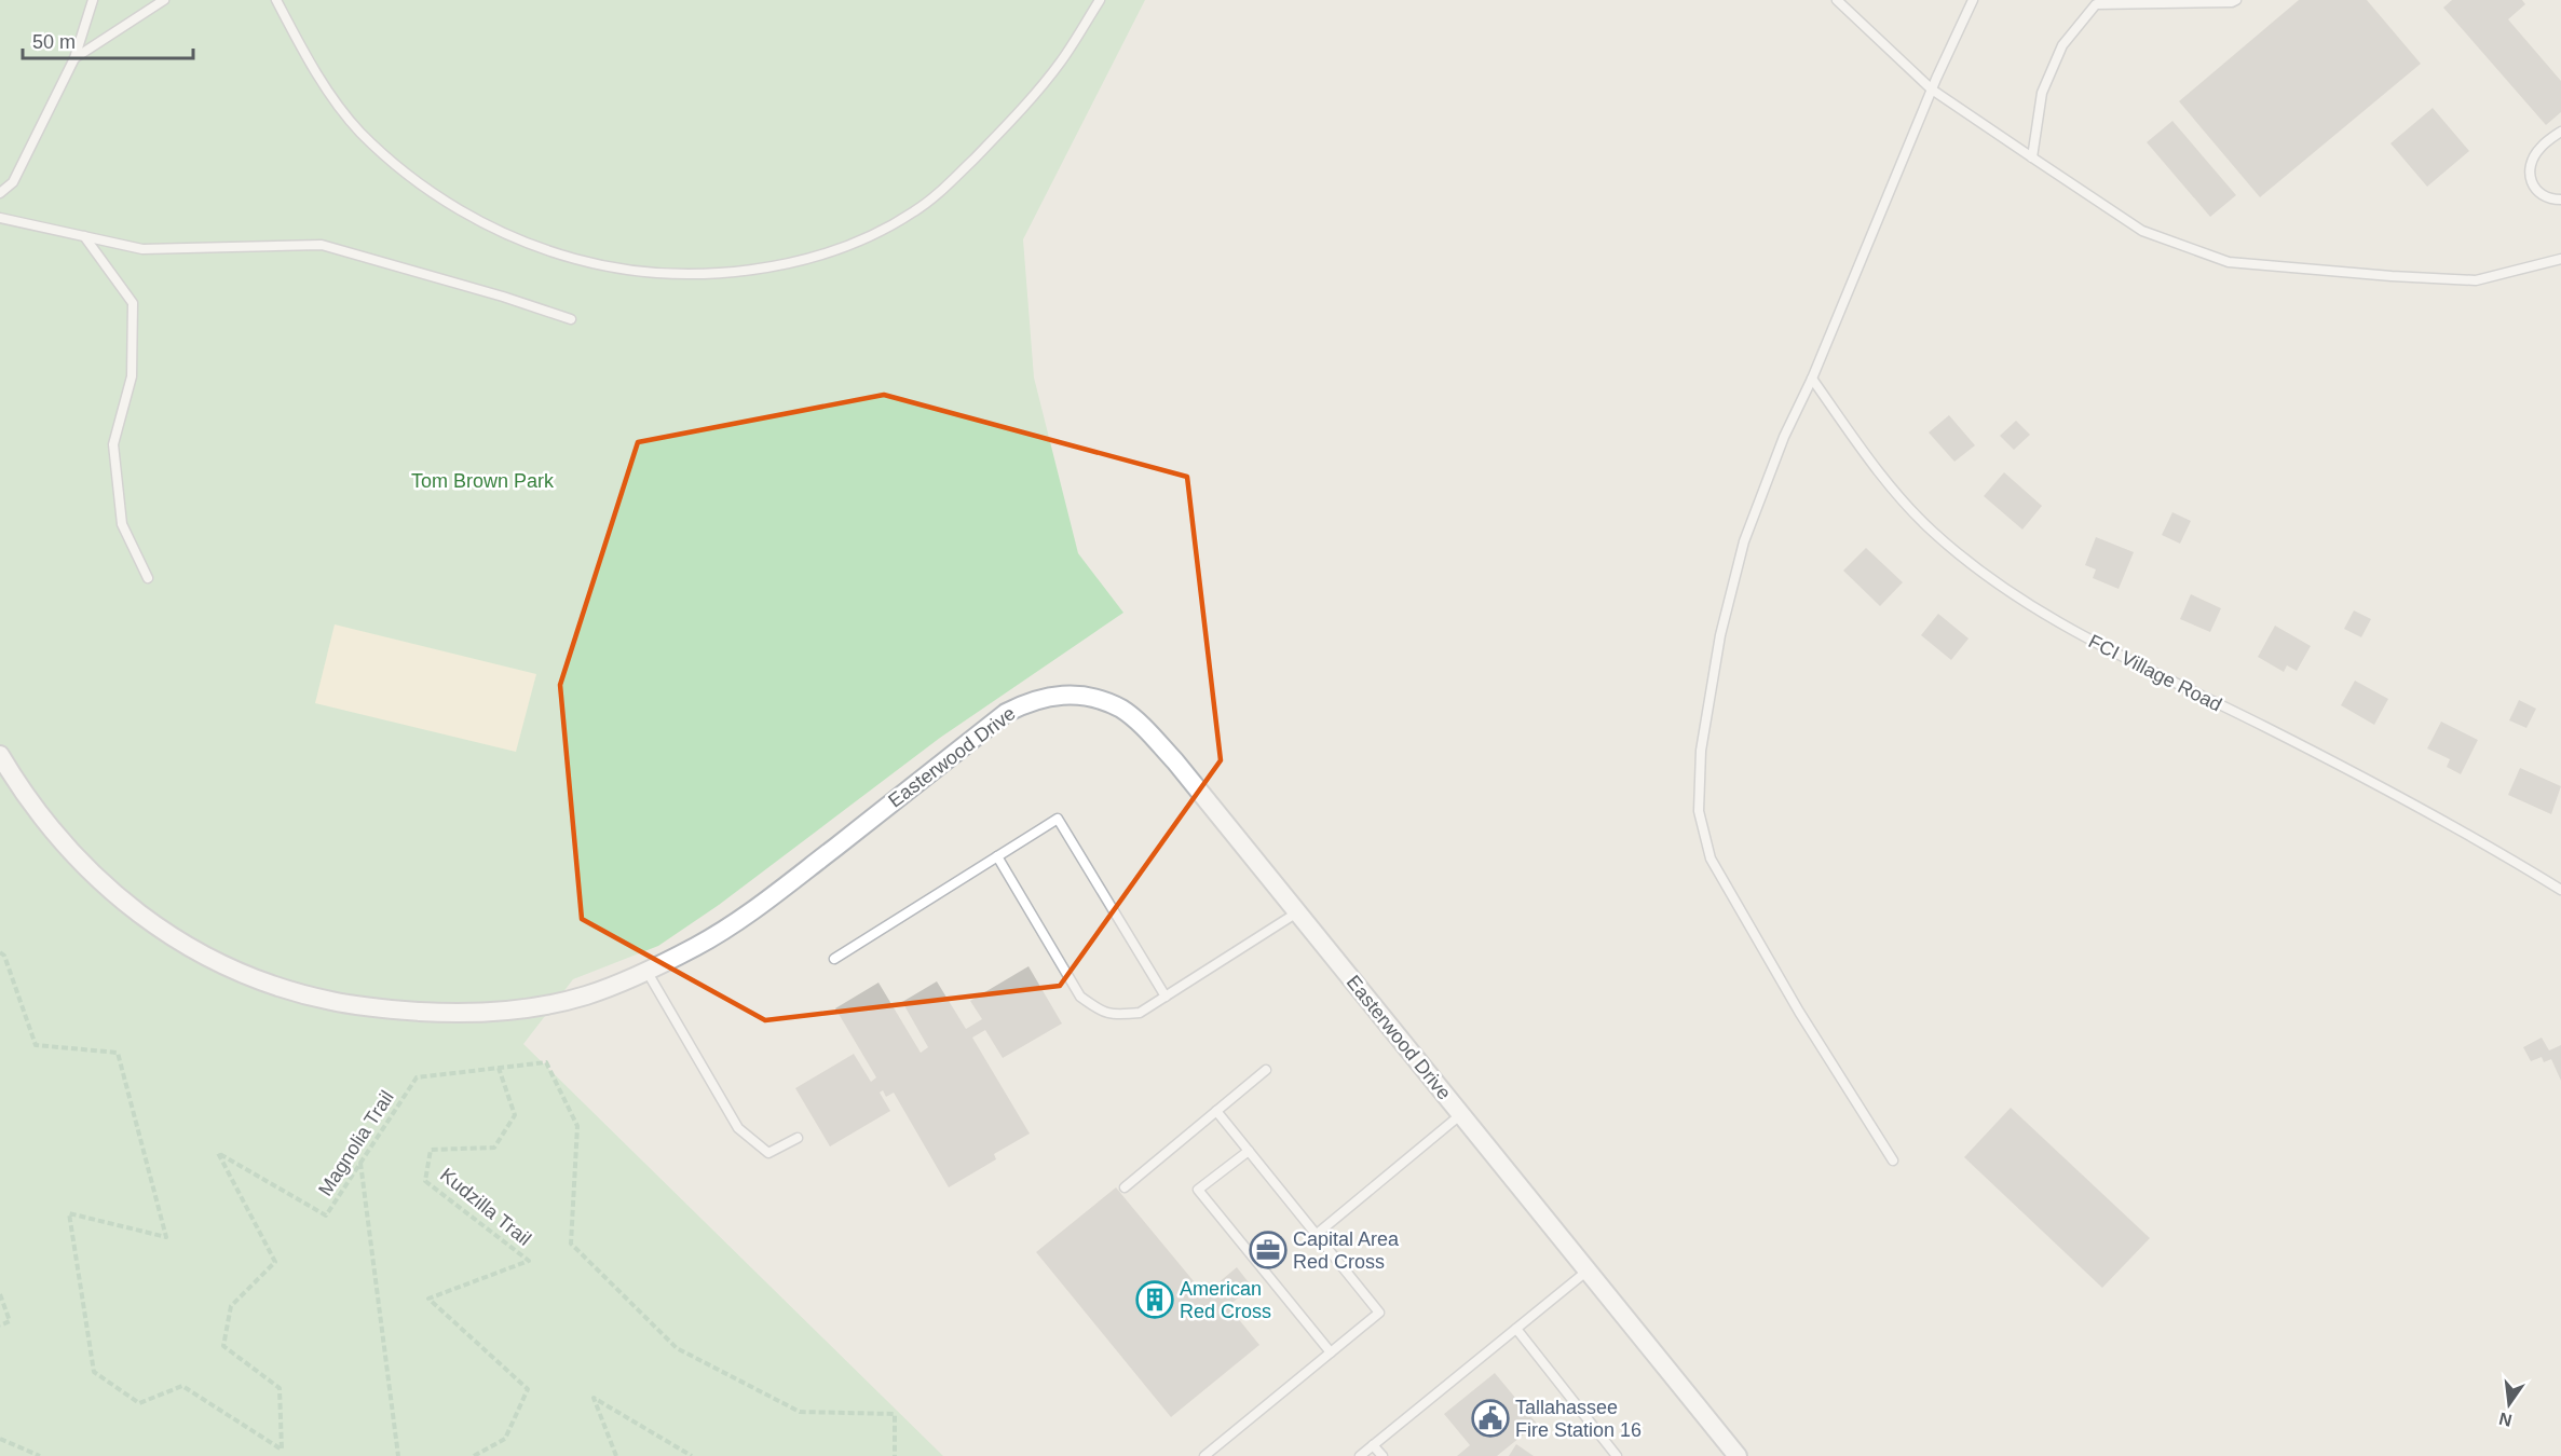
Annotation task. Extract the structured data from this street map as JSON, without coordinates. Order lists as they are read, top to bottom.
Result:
{
  "streets": {
    "street": ["Easterwood Drive"],
    "lane": ["FCI Village Road"],
    "path": ["Magnolia Trail", "Kudzilla Trail"]
  },
  "crossings": [
    ["Magnolia Trail", "Kudzilla Trail"]
  ],
  "parks": ["Tom Brown Park"],
  "places": {
    "office": ["Capital Area Red Cross"],
    "building": ["American Red Cross"],
    "public building": ["Tallahassee Fire Station 16"]
  },
  "scale_bar": "50 m",
  "north": "bottom"
}
